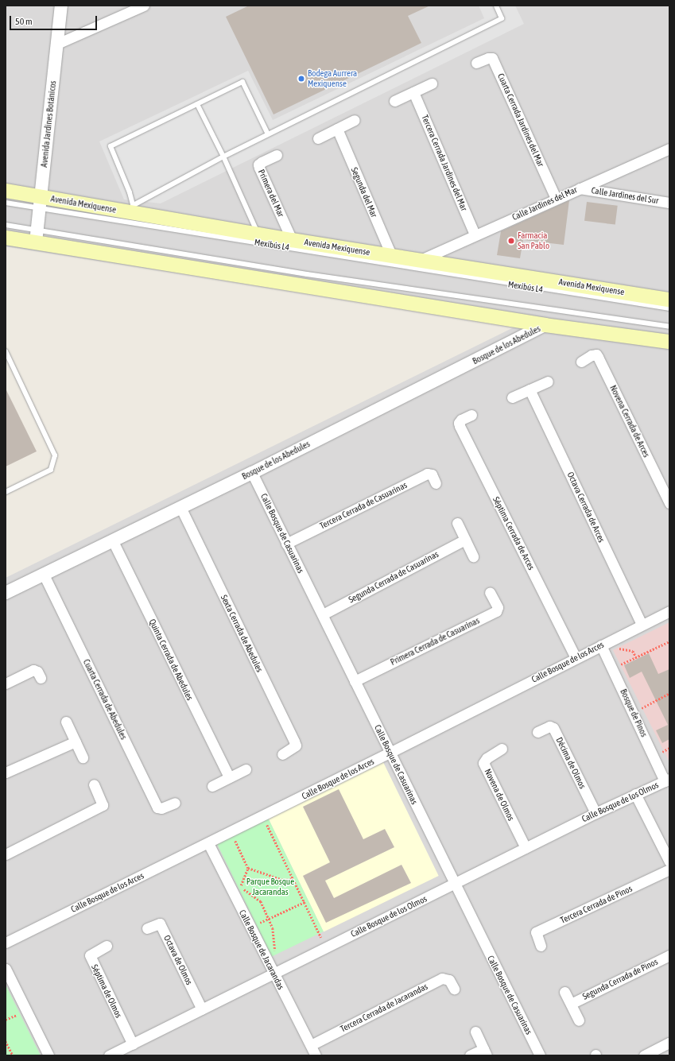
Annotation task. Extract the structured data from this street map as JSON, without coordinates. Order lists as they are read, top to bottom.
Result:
{
  "streets": {
    "main road": ["Avenida Mexiquense"],
    "street": [
      "Cuarta Cerrada Jardines del Mar",
      "Avenida Jardines Botánicos",
      "Tercera Cerrada Jardines del Mar",
      "Segunda del Mar",
      "Primera del Mar",
      "Calle Jardines del Sur",
      "Calle Jardines del Mar",
      "Bosque de los Abedules",
      "Novena Cerrada de Arces",
      "Tercera Cerrada de Casuarinas",
      "Octava Cerrada de Arces",
      "Calle Bosque de Casuarinas",
      "Séptima Cerrada de Arces",
      "Segunda Cerrada de Casuarinas",
      "Sexta Cerrada de Abedules",
      "Primera Cerrada de Casuarinas",
      "Quinta Cerrada de Abedules",
      "Calle Bosque de los Arces",
      "Cuarta Cerrada de Abedules",
      "Bosque de Pinos",
      "Décima de Olmos",
      "Novena de Olmos",
      "Calle Bosque de los Olmos",
      "Tercera Cerrada de Pinos",
      "Calle Bosque de Jacarandas",
      "Octava de Olmos",
      "Segunda Cerrada de Pinos",
      "Séptima de Olmos",
      "Tercera Cerrada de Jacarandas"
    ],
    "lane": ["Mexibús L4"]
  },
  "crossings": [
    ["Cuarta Cerrada Jardines del Mar", "Calle Jardines del Mar"],
    ["Avenida Jardines Botánicos", "Avenida Mexiquense"],
    ["Avenida Jardines Botánicos", "Mexibús L4"],
    ["Tercera Cerrada Jardines del Mar", "Calle Jardines del Mar"],
    ["Segunda del Mar", "Avenida Mexiquense"],
    ["Primera del Mar", "Avenida Mexiquense"],
    ["Calle Jardines del Sur", "Calle Jardines del Mar"],
    ["Calle Jardines del Mar", "Avenida Mexiquense"],
    ["Avenida Mexiquense", "Mexibús L4"],
    ["Bosque de los Abedules", "Calle Bosque de Casuarinas"],
    ["Bosque de los Abedules", "Sexta Cerrada de Abedules"],
    ["Bosque de los Abedules", "Quinta Cerrada de Abedules"],
    ["Bosque de los Abedules", "Cuarta Cerrada de Abedules"],
    ["Tercera Cerrada de Casuarinas", "Calle Bosque de Casuarinas"],
    ["Octava Cerrada de Arces", "Calle Bosque de los Arces"],
    ["Calle Bosque de Casuarinas", "Segunda Cerrada de Casuarinas"],
    ["Calle Bosque de Casuarinas", "Primera Cerrada de Casuarinas"],
    ["Calle Bosque de Casuarinas", "Calle Bosque de los Arces"],
    ["Calle Bosque de Casuarinas", "Calle Bosque de los Olmos"],
    ["Séptima Cerrada de Arces", "Calle Bosque de los Arces"],
    ["Calle Bosque de los Arces", "Bosque de Pinos"],
    ["Calle Bosque de los Arces", "Calle Bosque de Jacarandas"],
    ["Bosque de Pinos", "Calle Bosque de los Olmos"],
    ["Décima de Olmos", "Calle Bosque de los Olmos"],
    ["Novena de Olmos", "Calle Bosque de los Olmos"],
    ["Calle Bosque de los Olmos", "Calle Bosque de Jacarandas"],
    ["Calle Bosque de los Olmos", "Octava de Olmos"],
    ["Calle Bosque de los Olmos", "Séptima de Olmos"],
    ["Calle Bosque de Jacarandas", "Tercera Cerrada de Jacarandas"]
  ],
  "parks": ["Parque Bosque Jacarandas"],
  "places": ["Bodega Aurrera Mexiquense", "Farmacia San Pablo"],
  "scale_bar": "50 m"
}
